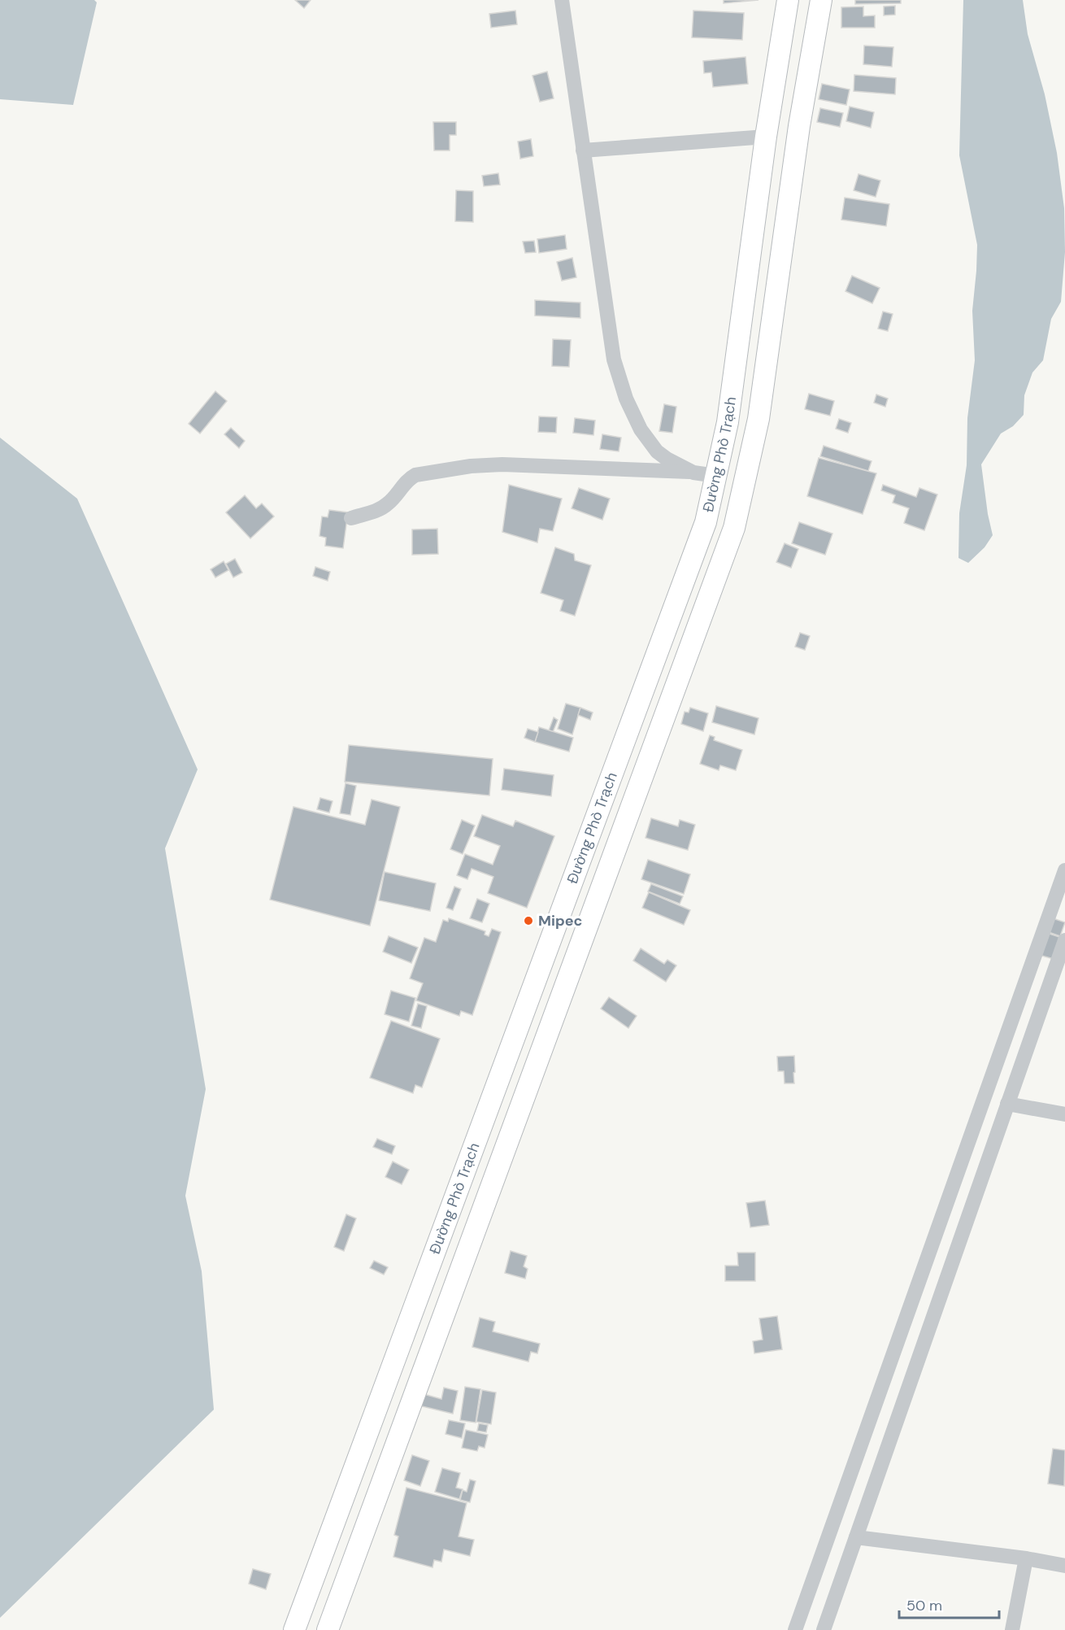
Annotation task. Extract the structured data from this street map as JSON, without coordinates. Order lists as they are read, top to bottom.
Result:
{
  "streets": {
    "highway": ["Đường Phò Trạch"]
  },
  "places": ["Mipec"],
  "scale_bar": "50 m"
}
